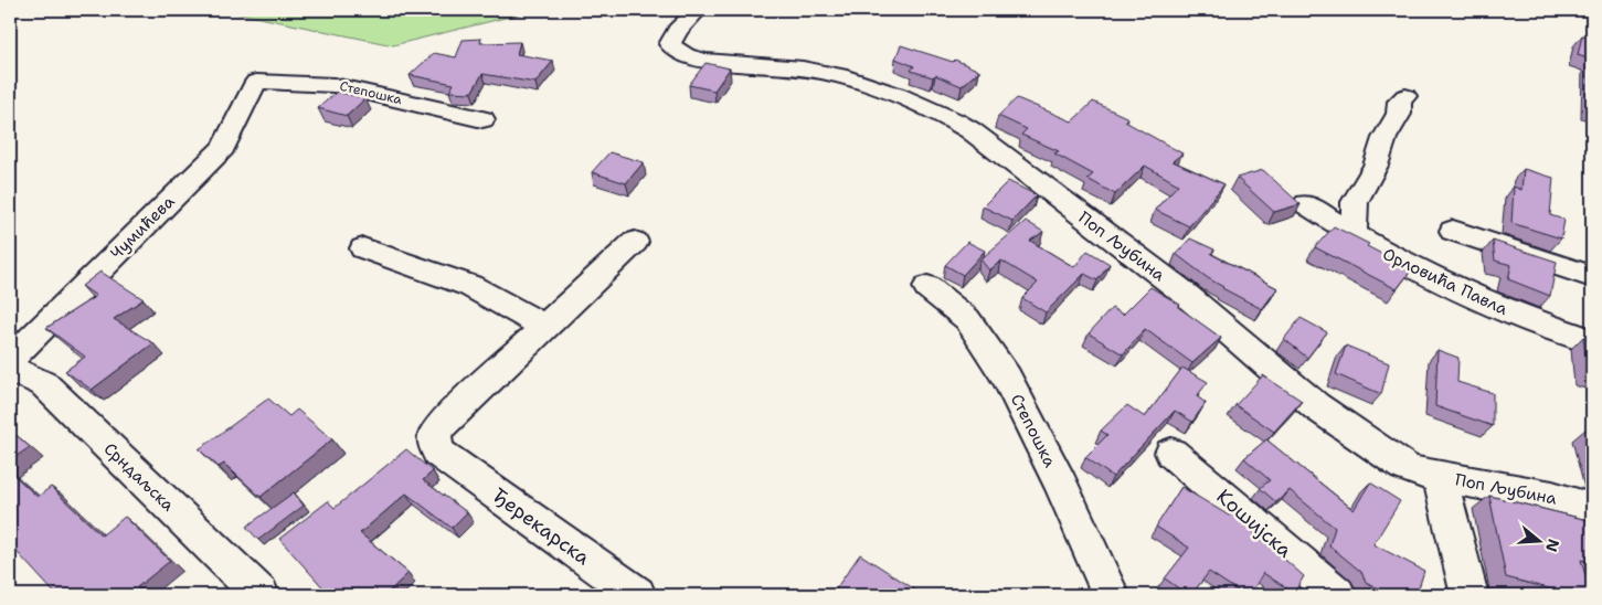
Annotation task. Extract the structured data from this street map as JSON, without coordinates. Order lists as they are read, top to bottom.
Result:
{
  "streets": {
    "street": [
      "Степошка",
      "Чумићева",
      "Поп Љубина",
      "Орловића Павла",
      "Срндаљска",
      "Кошијска",
      "Ђерекарска"
    ]
  },
  "crossings": [
    ["Степошка", "Чумићева"]
  ],
  "north": "right"
}
